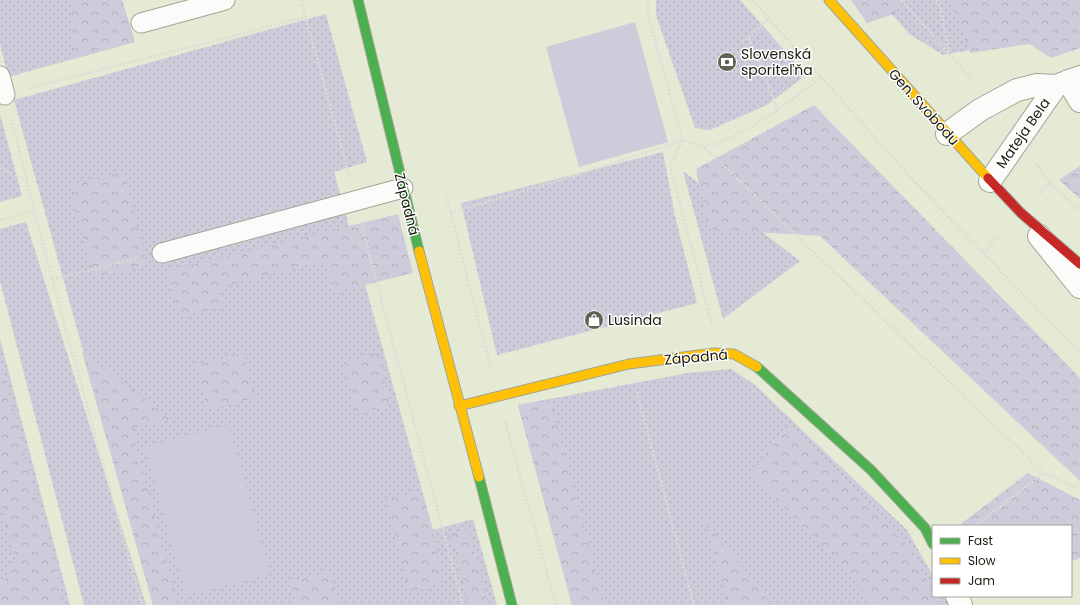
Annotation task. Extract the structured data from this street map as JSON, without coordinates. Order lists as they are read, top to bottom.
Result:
{
  "streets": {
    "street": ["Gen. Svobodu", "Mateja Bela", "Západná"]
  },
  "crossings": [
    ["Gen. Svobodu", "Mateja Bela"]
  ],
  "places": {
    "bank": ["Slovenská sporiteľňa"],
    "shop": ["Lusinda"]
  },
  "legend": ["Fast", "Slow", "Jam"]
}
